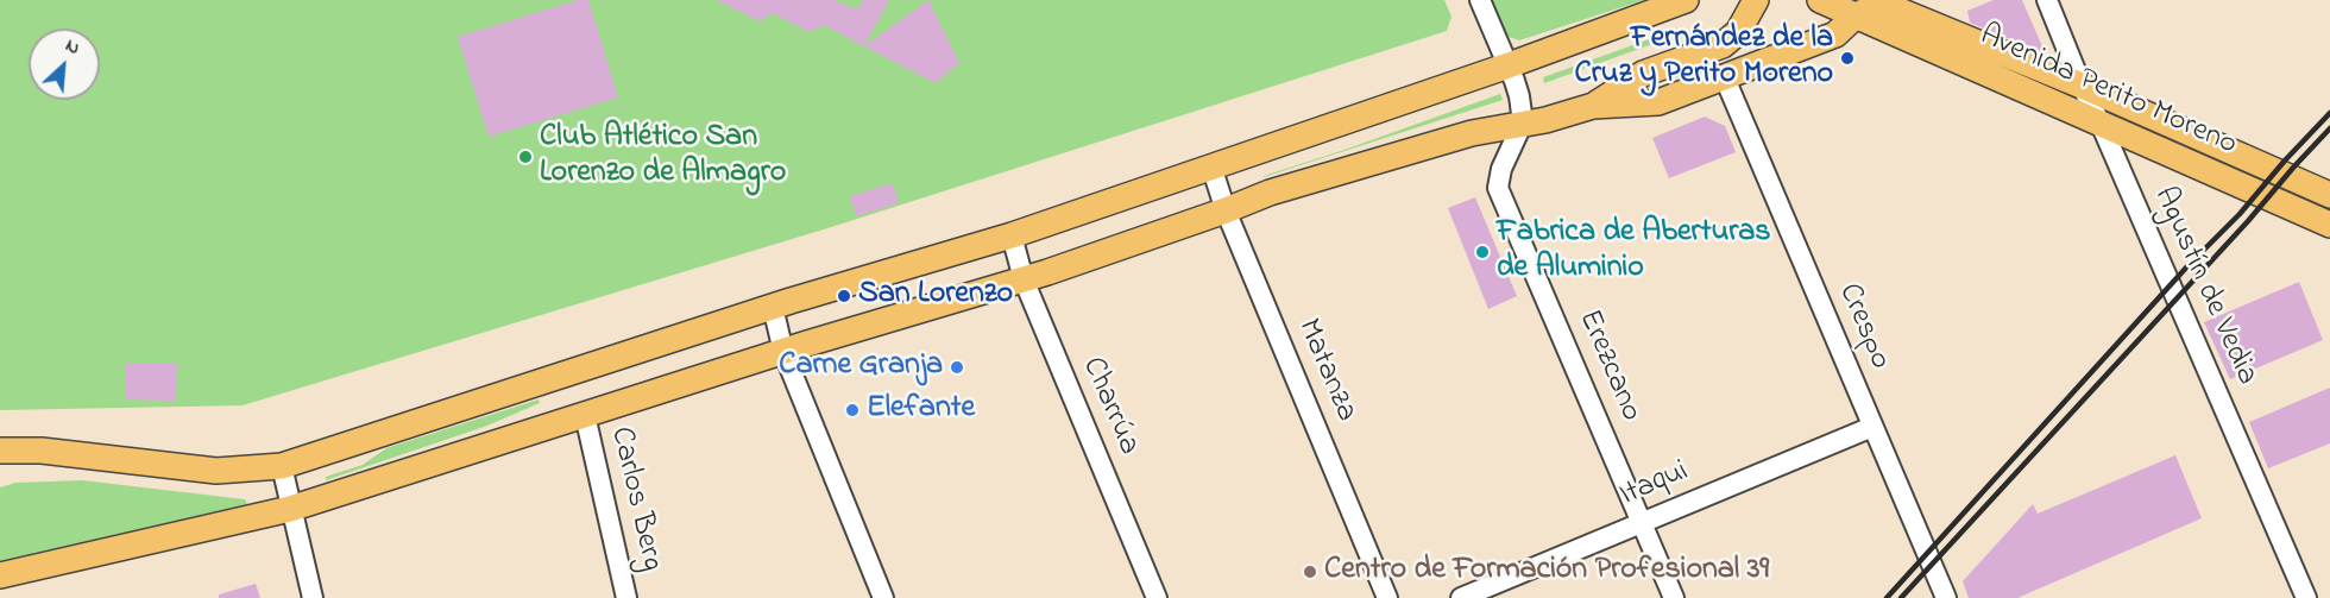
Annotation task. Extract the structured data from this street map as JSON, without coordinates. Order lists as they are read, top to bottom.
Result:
{
  "streets": {
    "main road": ["Avenida Perito Moreno"],
    "street": [
      "Agustín de Vedia",
      "Crespo",
      "Erezcano",
      "Matanza",
      "Charrúa",
      "Itaqui",
      "Carlos Berg"
    ]
  },
  "crossings": [
    ["Avenida Perito Moreno", "Agustín de Vedia"],
    ["Crespo", "Itaqui"],
    ["Erezcano", "Itaqui"]
  ],
  "places": [
    "Fernández de la Cruz y Perito Moreno",
    "Club Atlético San Lorenzo de Almagro",
    "Fabrica de Aberturas de Aluminio",
    "San Lorenzo",
    "Carne Granja",
    "Elefante",
    "Centro de Formación Profesional 39"
  ],
  "north": "top right"
}
